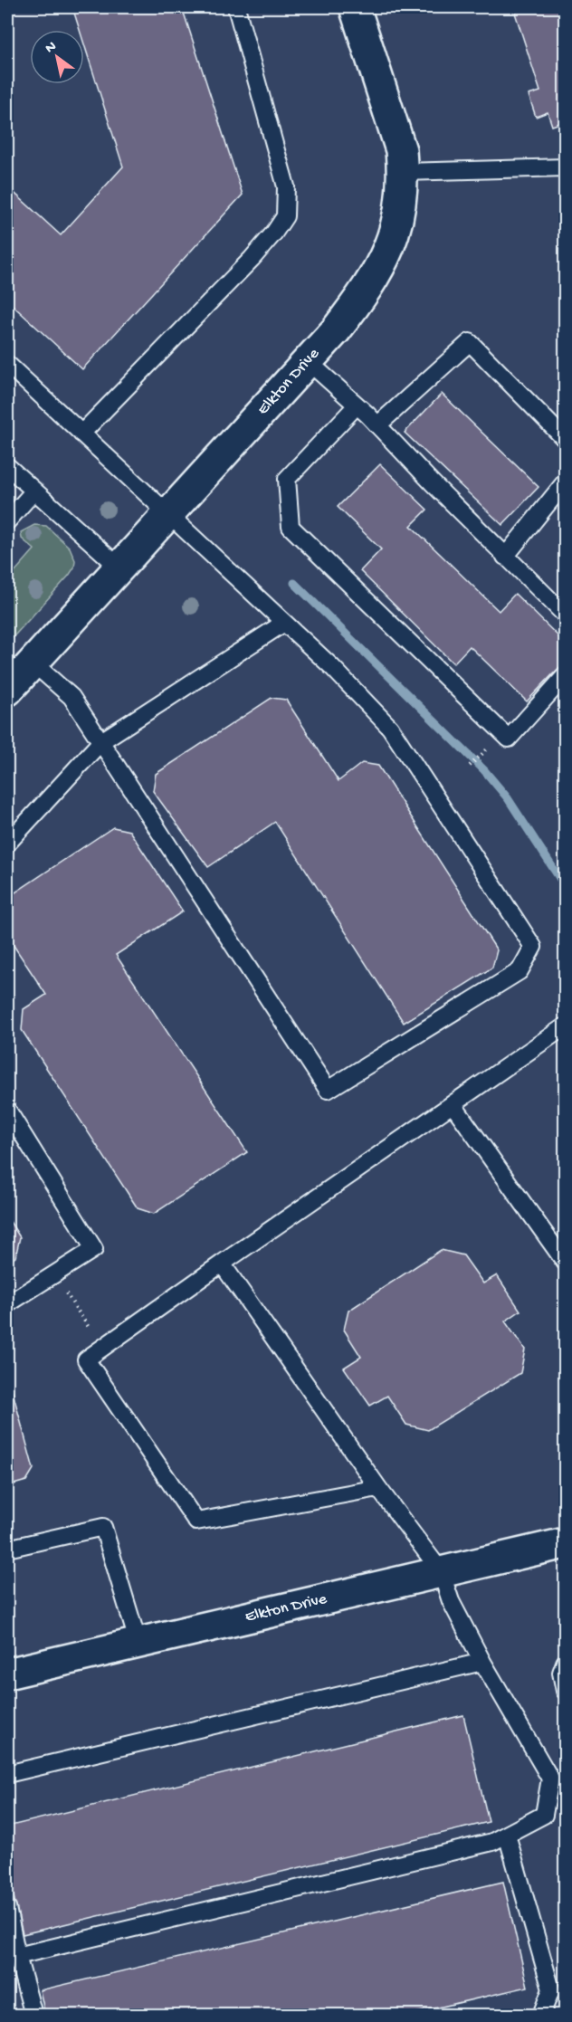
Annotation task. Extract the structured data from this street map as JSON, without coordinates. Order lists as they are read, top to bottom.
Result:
{
  "streets": {
    "street": ["Elkton Drive"]
  },
  "north": "top left"
}
